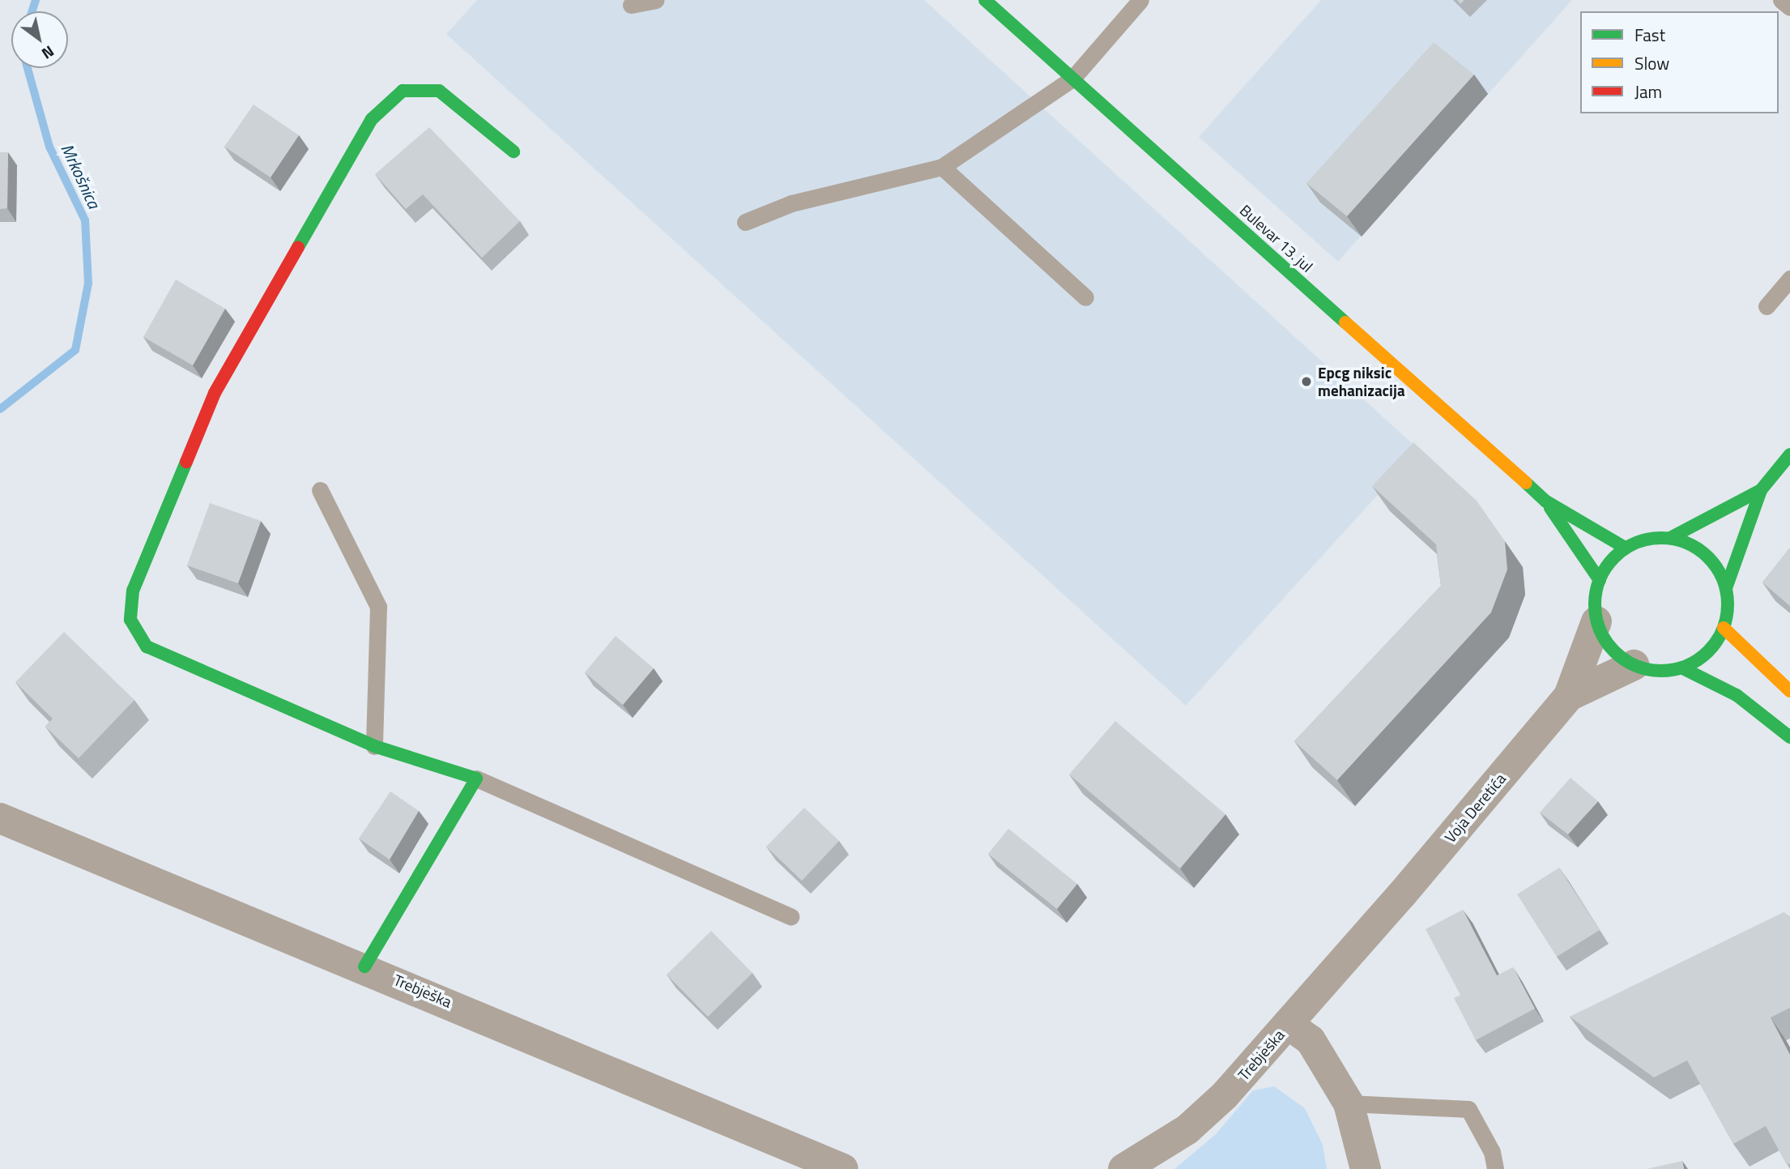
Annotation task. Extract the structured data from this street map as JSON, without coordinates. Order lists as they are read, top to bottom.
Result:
{
  "streets": {
    "street": ["Bulevar 13. jul", "Voja Deretića", "Trebješka"]
  },
  "crossings": [
    ["Voja Deretića", "Trebješka"]
  ],
  "water": ["Mrkošnica"],
  "places": ["Epcg niksic mehanizacija"],
  "legend": ["Fast", "Slow", "Jam"],
  "north": "bottom right"
}
